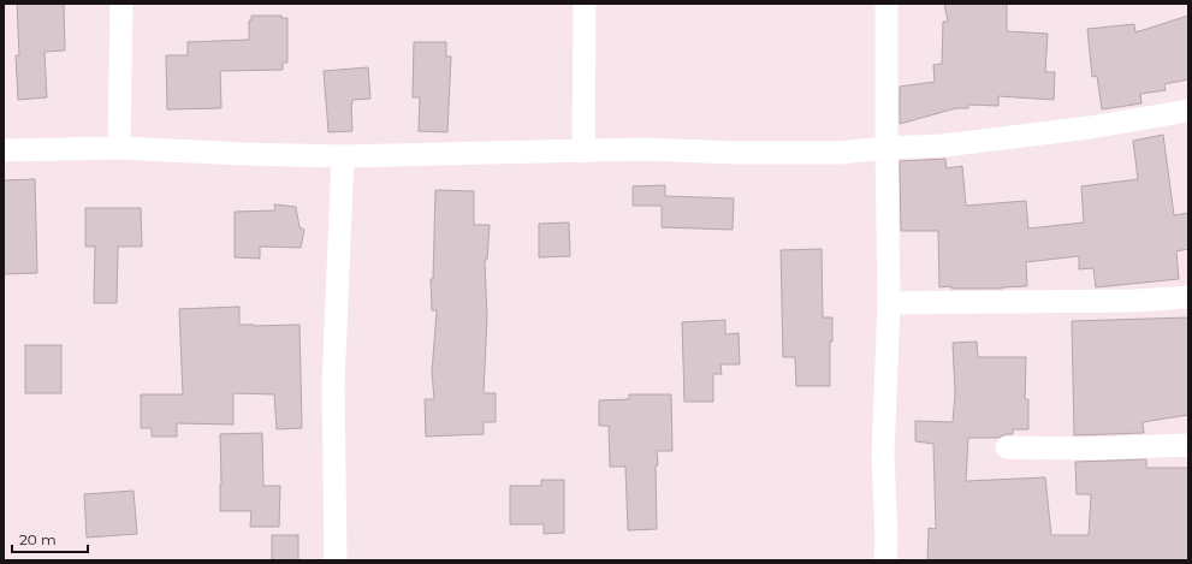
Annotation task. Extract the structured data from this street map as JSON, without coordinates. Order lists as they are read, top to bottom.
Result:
{
  "scale_bar": "20 m"
}
